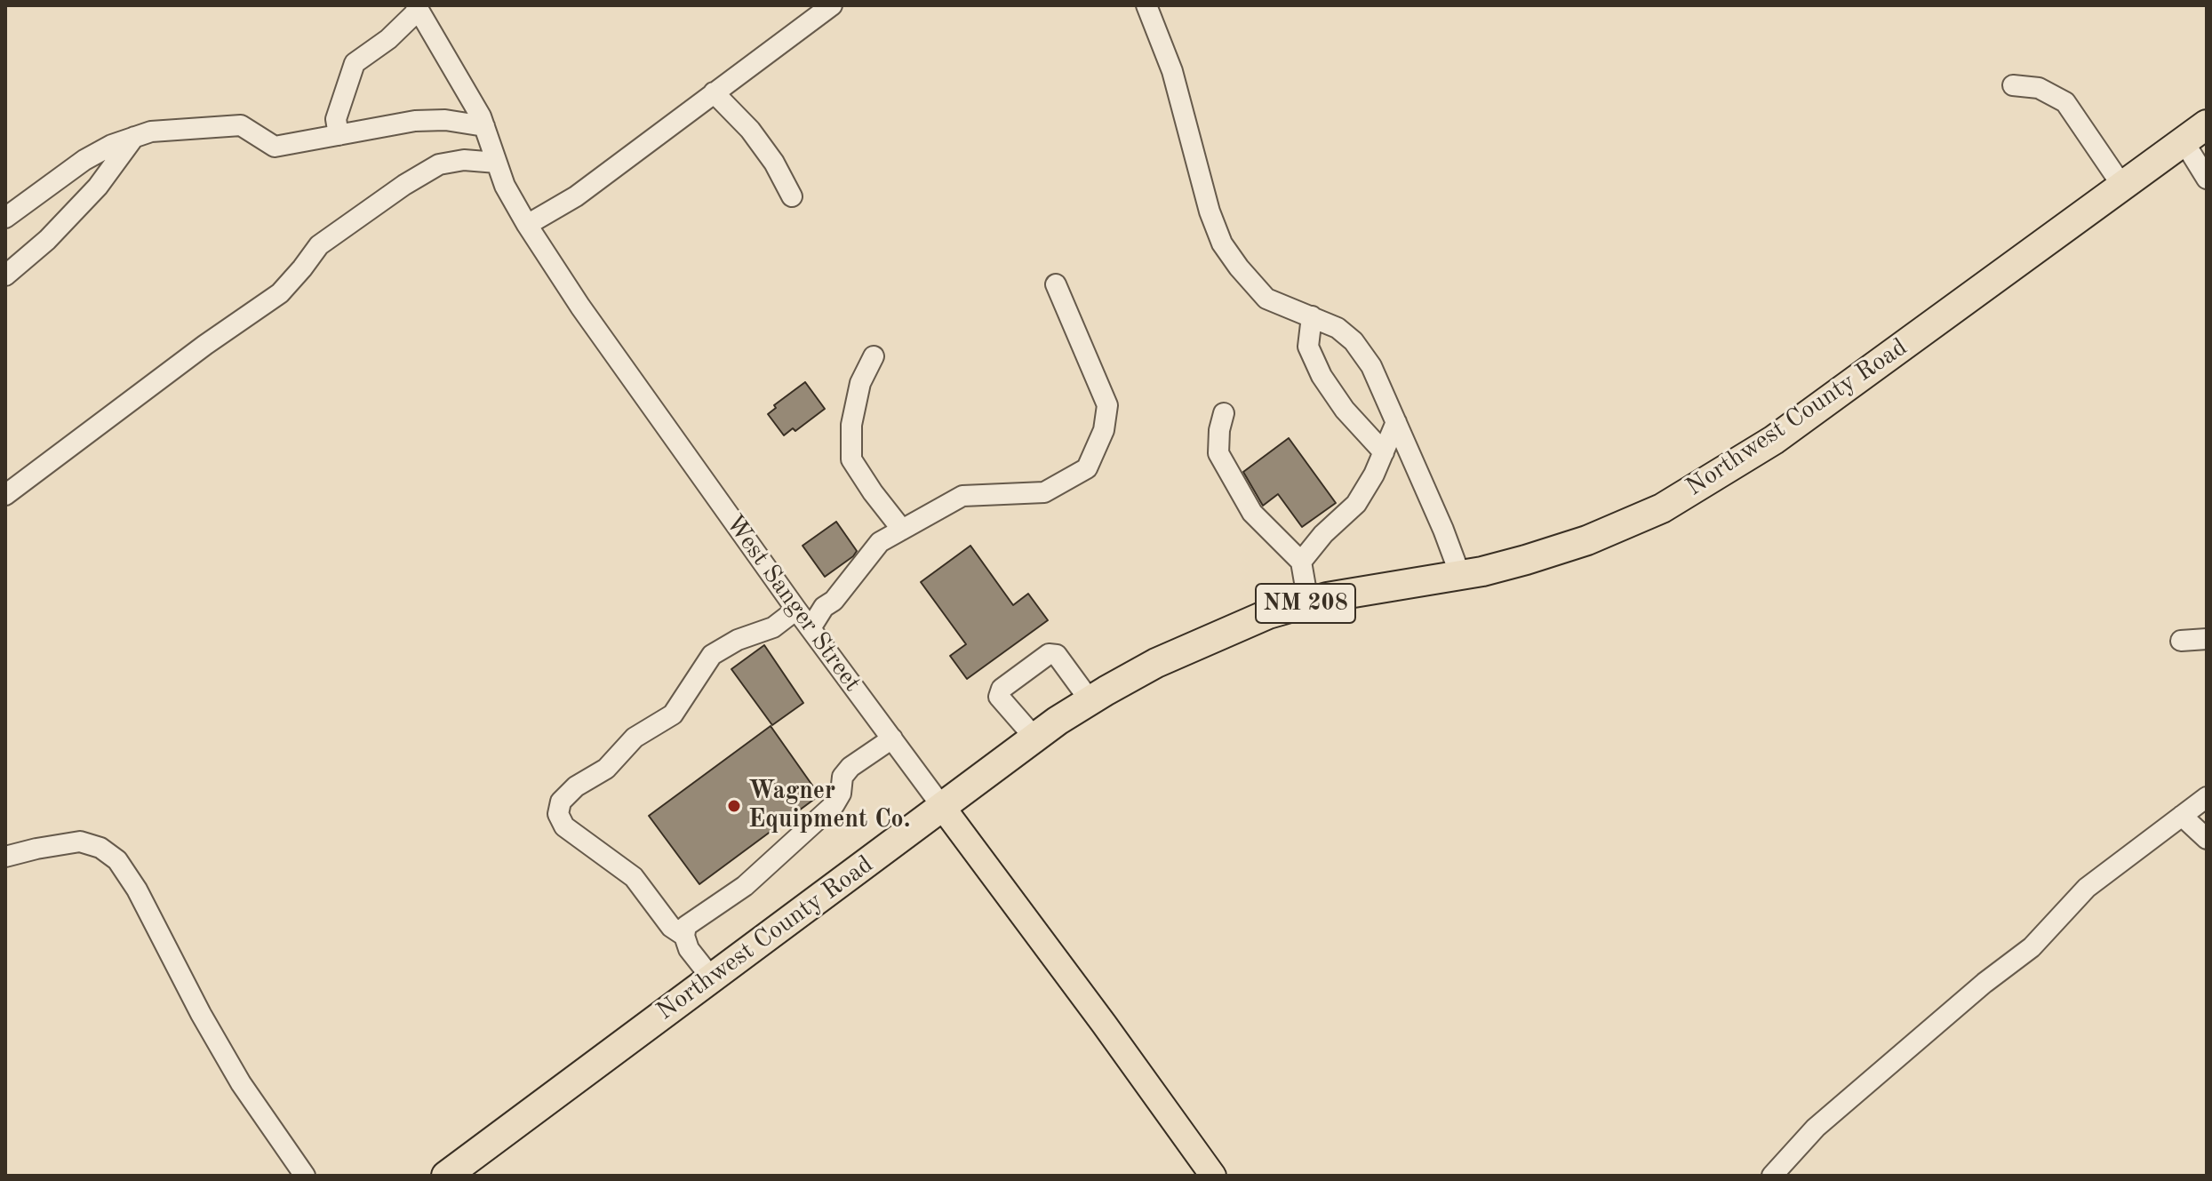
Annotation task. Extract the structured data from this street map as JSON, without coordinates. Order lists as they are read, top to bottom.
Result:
{
  "streets": {
    "highway": ["Northwest County Road", "NM 208"],
    "main road": ["West Sanger Street"]
  },
  "crossings": [
    ["Northwest County Road", "West Sanger Street"]
  ],
  "places": ["Wagner Equipment Co."]
}
